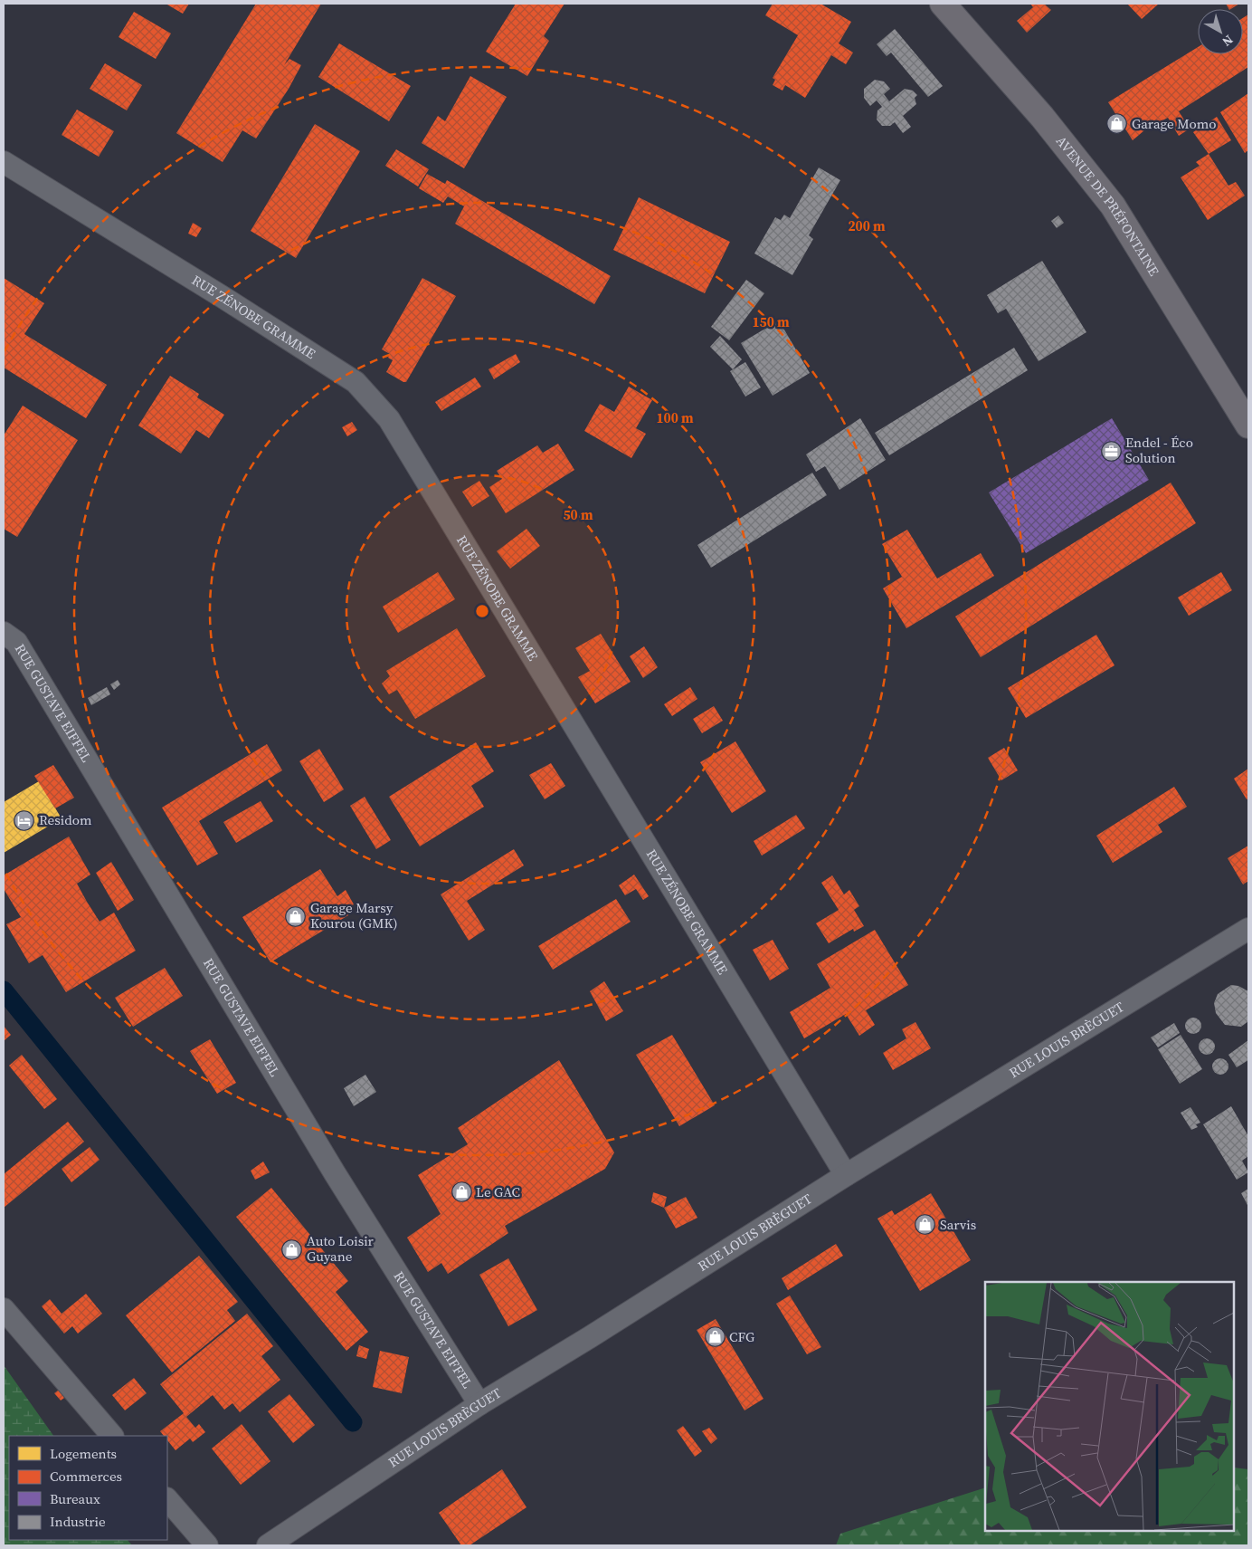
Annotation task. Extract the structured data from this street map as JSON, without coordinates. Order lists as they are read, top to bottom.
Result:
{
  "streets": {
    "main road": ["AVENUE DE PRÉFONTAINE"],
    "street": ["RUE ZÉNOBE GRAMME", "RUE GUSTAVE EIFFEL", "RUE LOUIS BRÈGUET"]
  },
  "crossings": [
    ["RUE ZÉNOBE GRAMME", "RUE LOUIS BRÈGUET"],
    ["RUE GUSTAVE EIFFEL", "RUE LOUIS BRÈGUET"]
  ],
  "places": {
    "shop": [
      "Garage Momo",
      "Garage Marsy Kourou (GMK)",
      "Le GAC",
      "Sarvis",
      "Auto Loisir Guyane",
      "CFG"
    ],
    "office": ["Endel - Éco Solution"],
    "hotel": ["Residom"]
  },
  "legend": [
    "Logements",
    "Commerces",
    "Bureaux",
    "Industrie"
  ],
  "north": "bottom right",
  "rings": [
    "200 m",
    "150 m",
    "100 m",
    "50 m"
  ]
}
